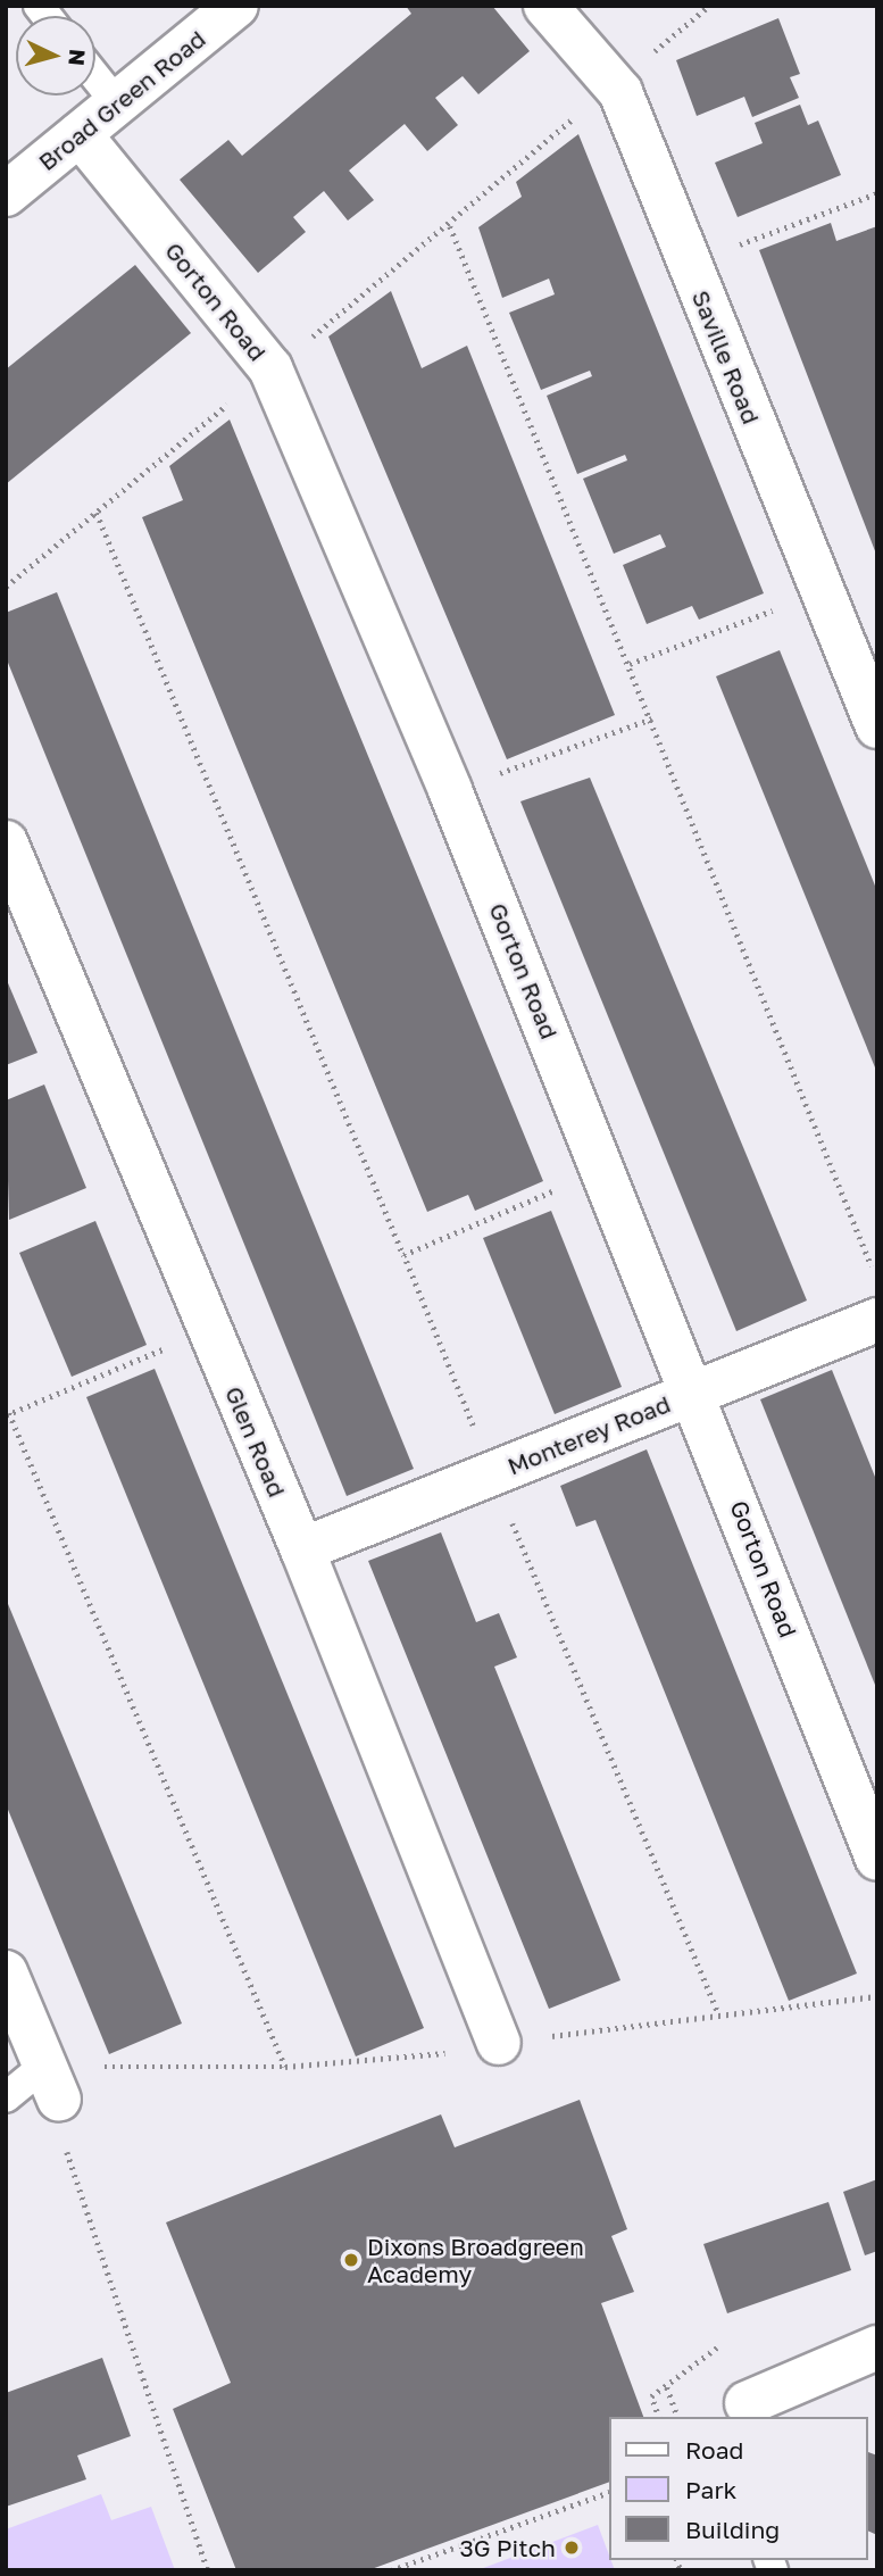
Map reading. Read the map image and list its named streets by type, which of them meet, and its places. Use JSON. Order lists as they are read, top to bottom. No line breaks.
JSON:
{"streets":{"street":["Broad Green Road","Gorton Road","Saville Road","Monterey Road","Glen Road"]},"crossings":[["Broad Green Road","Gorton Road"],["Gorton Road","Monterey Road"],["Monterey Road","Glen Road"]],"places":["Dixons Broadgreen Academy","3G Pitch"],"legend":["Road","Park","Building"],"north":"right"}
